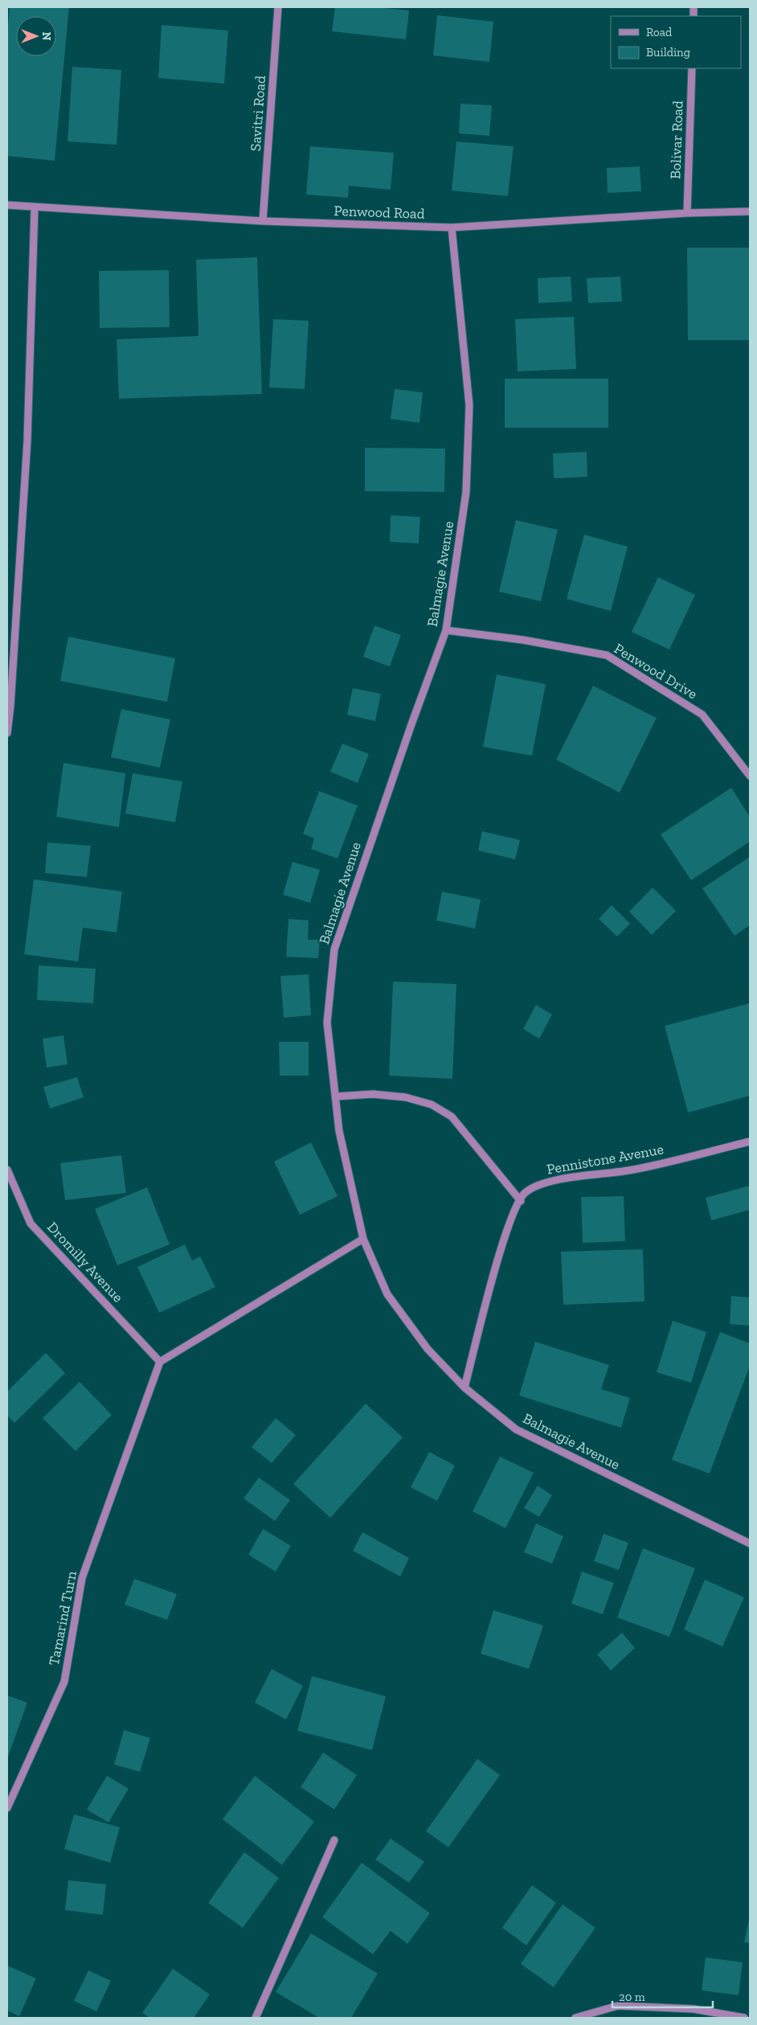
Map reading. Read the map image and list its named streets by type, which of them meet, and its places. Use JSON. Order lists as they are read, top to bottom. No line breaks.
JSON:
{"streets":{"street":["Savitri Road","Bolivar Road","Penwood Road","Balmagie Avenue","Penwood Drive","Pennistone Avenue","Dromilly Avenue","Tamarind Turn"]},"crossings":[["Savitri Road","Penwood Road"],["Bolivar Road","Penwood Road"],["Penwood Road","Balmagie Avenue"],["Balmagie Avenue","Penwood Drive"],["Balmagie Avenue","Pennistone Avenue"],["Dromilly Avenue","Tamarind Turn"]],"legend":["Road","Building"],"scale_bar":"20 m","north":"right"}
